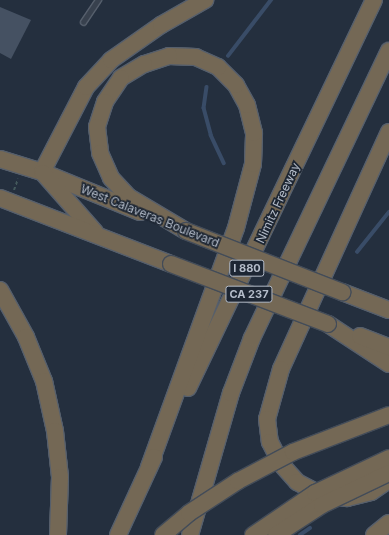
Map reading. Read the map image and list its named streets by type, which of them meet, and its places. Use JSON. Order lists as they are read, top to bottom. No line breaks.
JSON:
{"streets":{"highway":["Nimitz Freeway","West Calaveras Boulevard","I 880","CA 237"]}}
